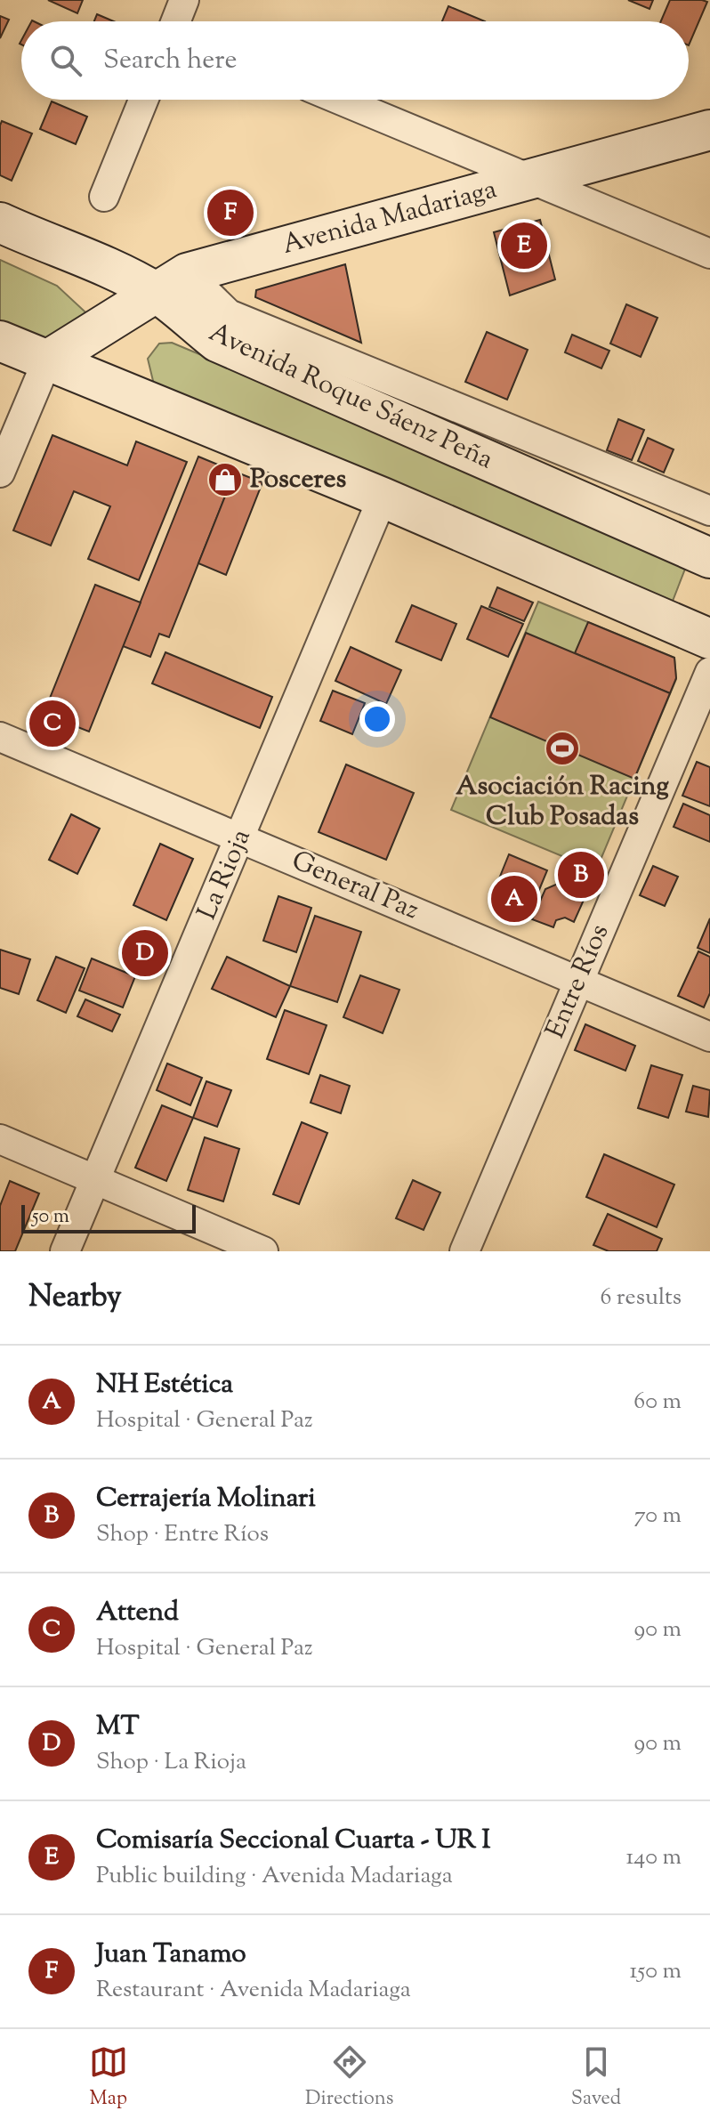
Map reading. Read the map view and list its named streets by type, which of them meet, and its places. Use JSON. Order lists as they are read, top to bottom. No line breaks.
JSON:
{"streets":{"main road":["Avenida Madariaga","Avenida Roque Sáenz Peña"],"street":["La Rioja","General Paz","Entre Ríos"]},"crossings":[["Avenida Madariaga","Avenida Roque Sáenz Peña"],["La Rioja","General Paz"],["General Paz","Entre Ríos"]],"places":{"shop":["Posceres"],"sports":["Asociación Racing Club Posadas"]},"scale_bar":"50 m","page":{"search":"Search here","pins":["F","E","C","B","A","D"],"scale":"50 m","heading":["Nearby","6 results"],"list":[{"mark":"A","name":"NH Estética","note":"Hospital · General Paz","value":"60 m"},{"mark":"B","name":"Cerrajería Molinari","note":"Shop · Entre Ríos","value":"70 m"},{"mark":"C","name":"Attend","note":"Hospital · General Paz","value":"90 m"},{"mark":"D","name":"MT","note":"Shop · La Rioja","value":"90 m"},{"mark":"E","name":"Comisaría Seccional Cuarta - UR I","note":"Public building · Avenida Madariaga","value":"140 m"},{"mark":"F","name":"Juan Tanamo","note":"Restaurant · Avenida Madariaga","value":"150 m"}],"nav":["Map","Directions","Saved"]}}
